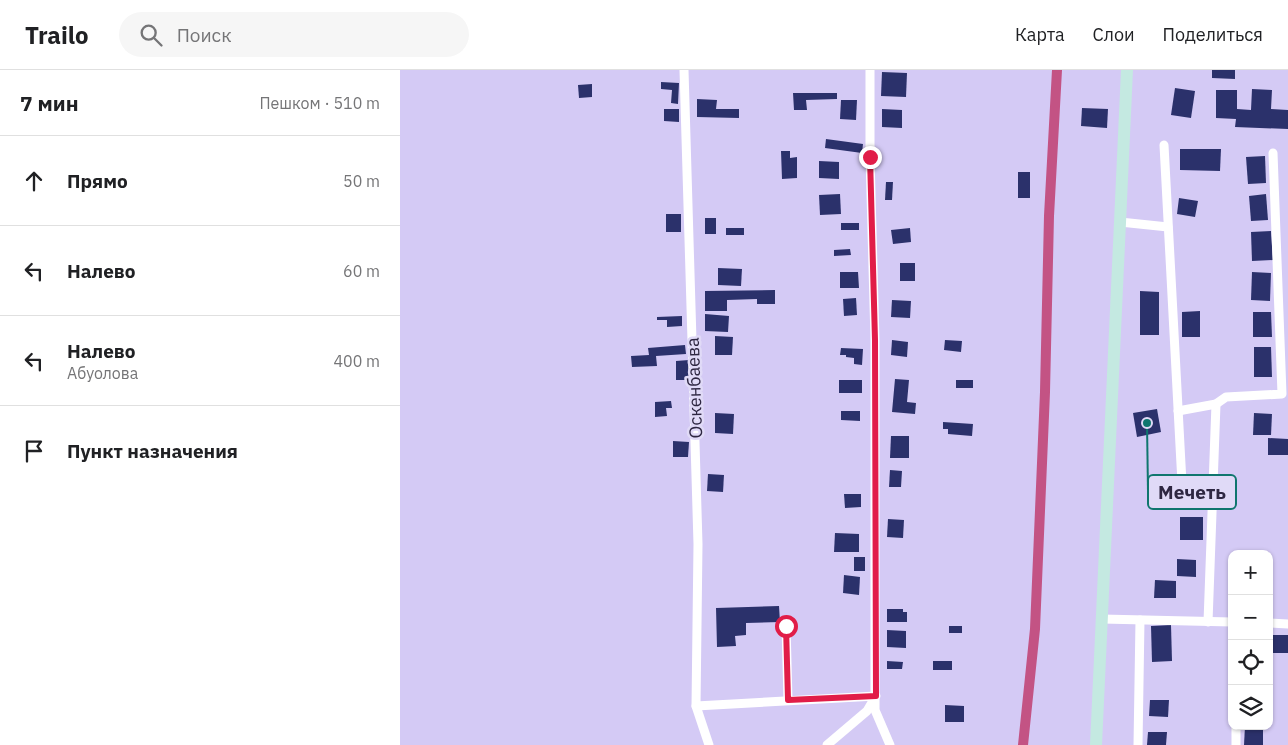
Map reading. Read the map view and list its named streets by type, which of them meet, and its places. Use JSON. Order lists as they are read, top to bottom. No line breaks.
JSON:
{"streets":{"street":["Оскенбаева"]},"places":["Мечеть"],"page":{"header":"Trailo","search":"Поиск","nav":["Карта","Слои","Поделиться"],"heading":["7 мин","Пешком · 510 m"],"list":[["Прямо","50 m"],["Налево","60 m"],["Налево","Абуолова","400 m"],"Пункт назначения"],"map_buttons":["+","−"]}}
